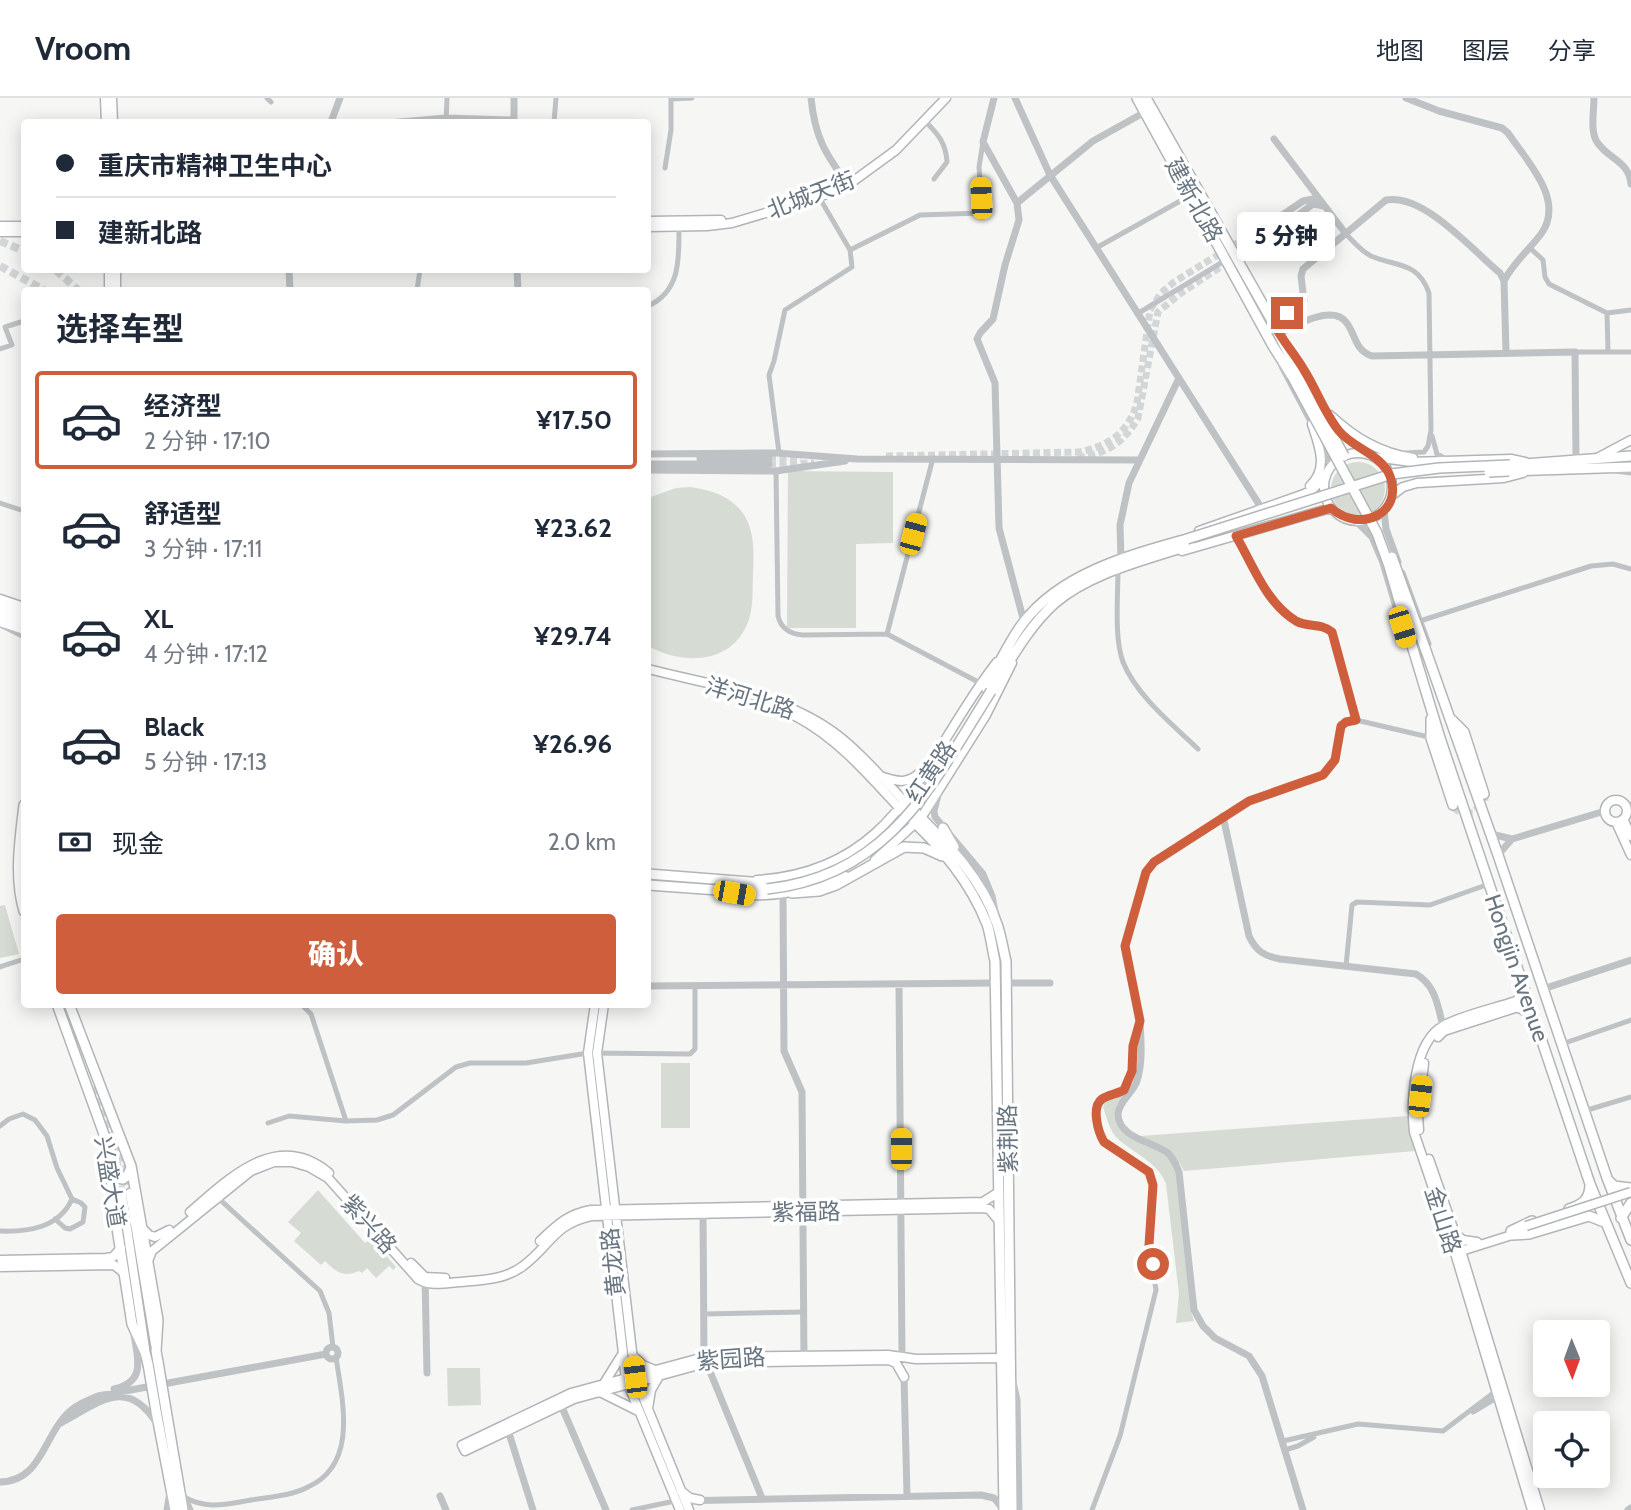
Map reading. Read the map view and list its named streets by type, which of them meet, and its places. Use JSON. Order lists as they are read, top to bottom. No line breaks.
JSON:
{"streets":{"main road":["北城天街","建新北路","洋河北路","红黄路","Hongjin Avenue","紫荆路","兴盛大道","紫福路","金山路","紫兴路","黄龙路","紫园路"]},"crossings":[["建新北路","Hongjin Avenue"],["洋河北路","紫荆路"],["紫荆路","紫福路"],["紫荆路","紫园路"],["兴盛大道","紫兴路"],["紫福路","黄龙路"],["黄龙路","紫园路"]],"north":"bottom","page":{"header":"Vroom","nav":["地图","图层","分享"],"banner":["重庆市精神卫生中心","建新北路"],"bubble":"5 分钟","heading":"选择车型","list":[{"name":"经济型","note":"2 分钟 · 17:10","value":"¥17.50"},{"name":"舒适型","note":"3 分钟 · 17:11","value":"¥23.62"},{"name":"XL","note":"4 分钟 · 17:12","value":"¥29.74"},{"name":"Black","note":"5 分钟 · 17:13","value":"¥26.96"}],"pay":["现金","2.0 km"],"buttons":"确认"}}
